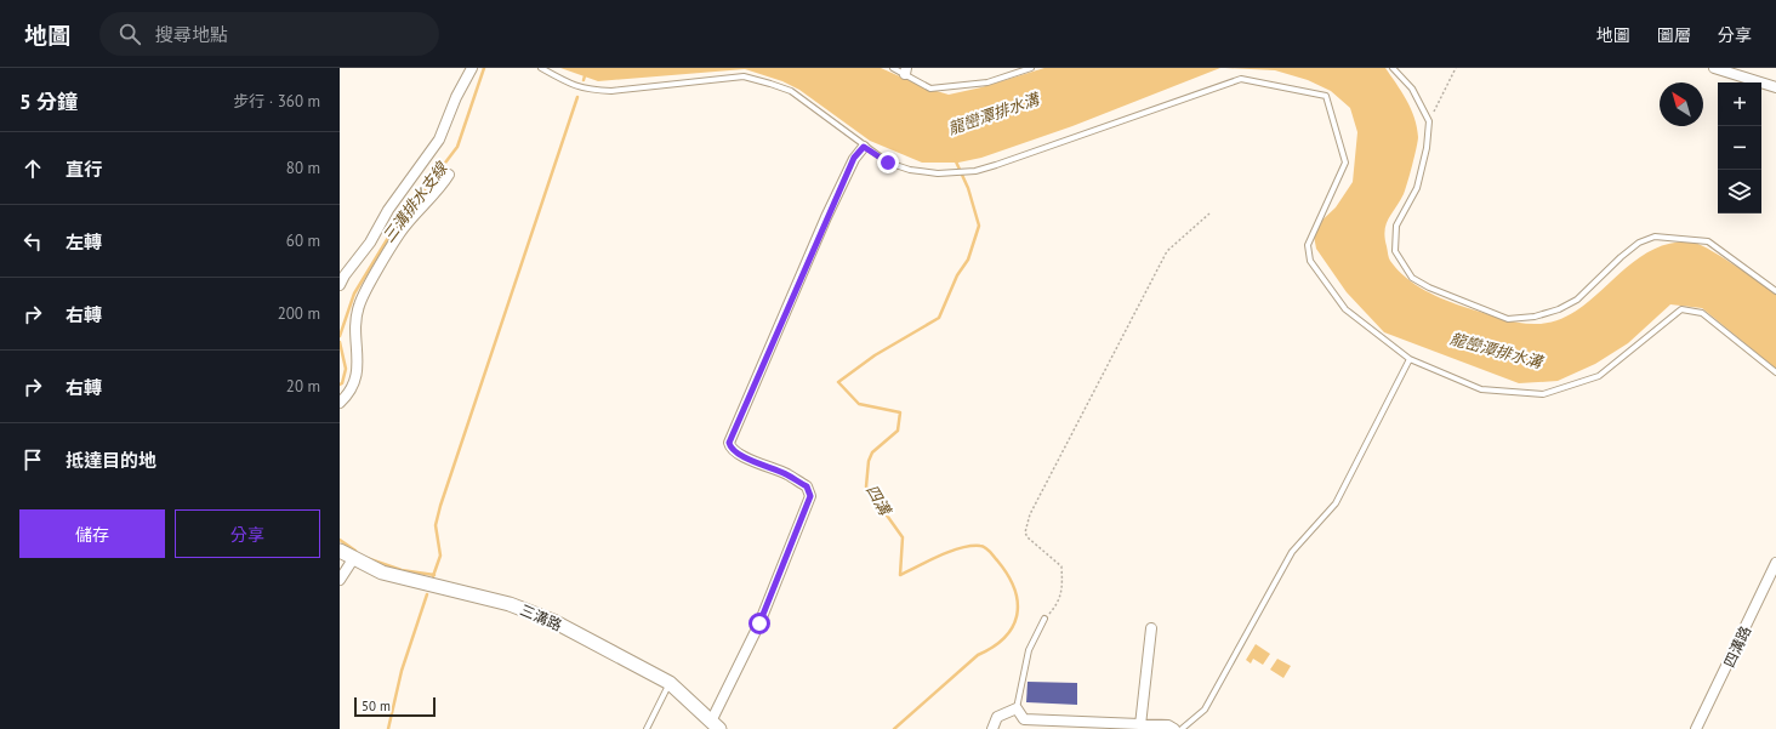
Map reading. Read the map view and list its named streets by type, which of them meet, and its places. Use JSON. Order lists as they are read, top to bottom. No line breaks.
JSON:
{"streets":{"street":["三溝路","四溝路"]},"water":["龍巒潭排水溝","三溝排水支線","四溝"],"scale_bar":"50 m","north":"top left","page":{"header":"地圖","search":"搜尋地點","nav":["地圖","圖層","分享"],"heading":["5 分鐘","步行 · 360 m"],"map_buttons":["+","−"],"list":[["直行","80 m"],["左轉","60 m"],["右轉","200 m"],["右轉","20 m"],"抵達目的地"],"buttons":["儲存","分享"],"scale":"50 m"}}
